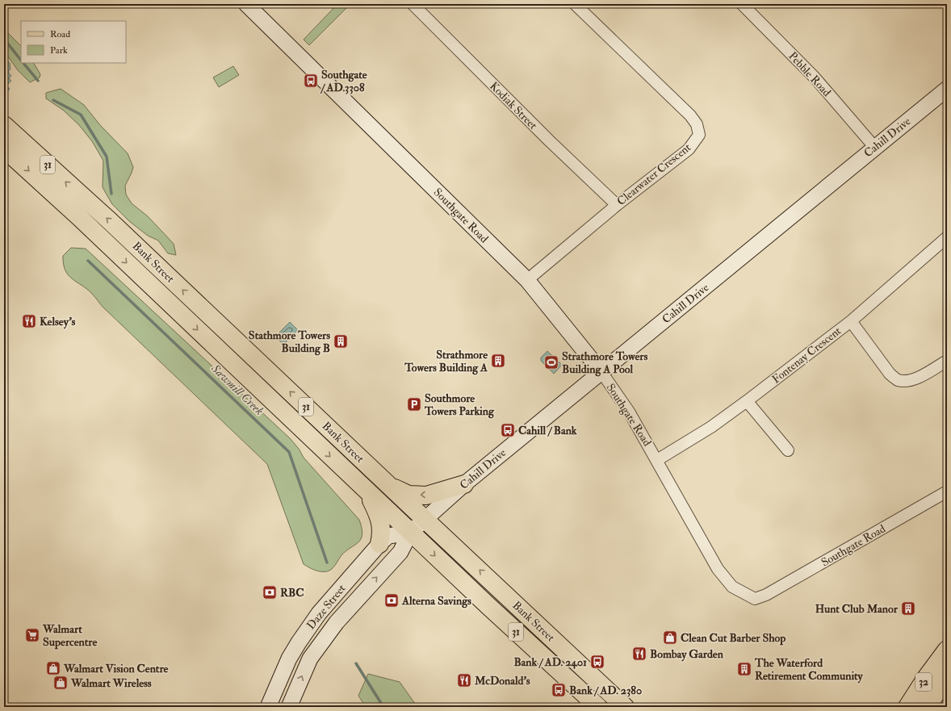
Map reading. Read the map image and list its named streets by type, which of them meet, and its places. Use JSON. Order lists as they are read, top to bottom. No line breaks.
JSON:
{"streets":{"main road":["31","Bank Street","32"],"street":["Pebble Road","Kodiak Street","Cahill Drive","Clearwater Crescent","Southgate Road","Fontenay Crescent","Daze Street"]},"crossings":[["Pebble Road","Cahill Drive"],["Kodiak Street","Clearwater Crescent"],["Cahill Drive","Southgate Road"],["Cahill Drive","Bank Street"],["Cahill Drive","Daze Street"],["Clearwater Crescent","Southgate Road"],["Southgate Road","Fontenay Crescent"],["Bank Street","Daze Street"]],"water":["Sawmill Creek"],"places":{"bus stop":["Southgate / AD.3308","Cahill / Bank","Bank / AD. 2401","Bank / AD. 2380"],"restaurant":["Kelsey's","Bombay Garden","McDonald's"],"building":["Stathmore Towers Building B","Strathmore Towers Building A","Hunt Club Manor","The Waterford Retirement Community"],"sports":["Strathmore Towers Building A Pool"],"parking":["Southmore Towers Parking"],"bank":["RBC","Alterna Savings"],"supermarket":["Walmart Supercentre"],"shop":["Clean Cut Barber Shop","Walmart Vision Centre","Walmart Wireless"]},"legend":["Road","Park"]}
